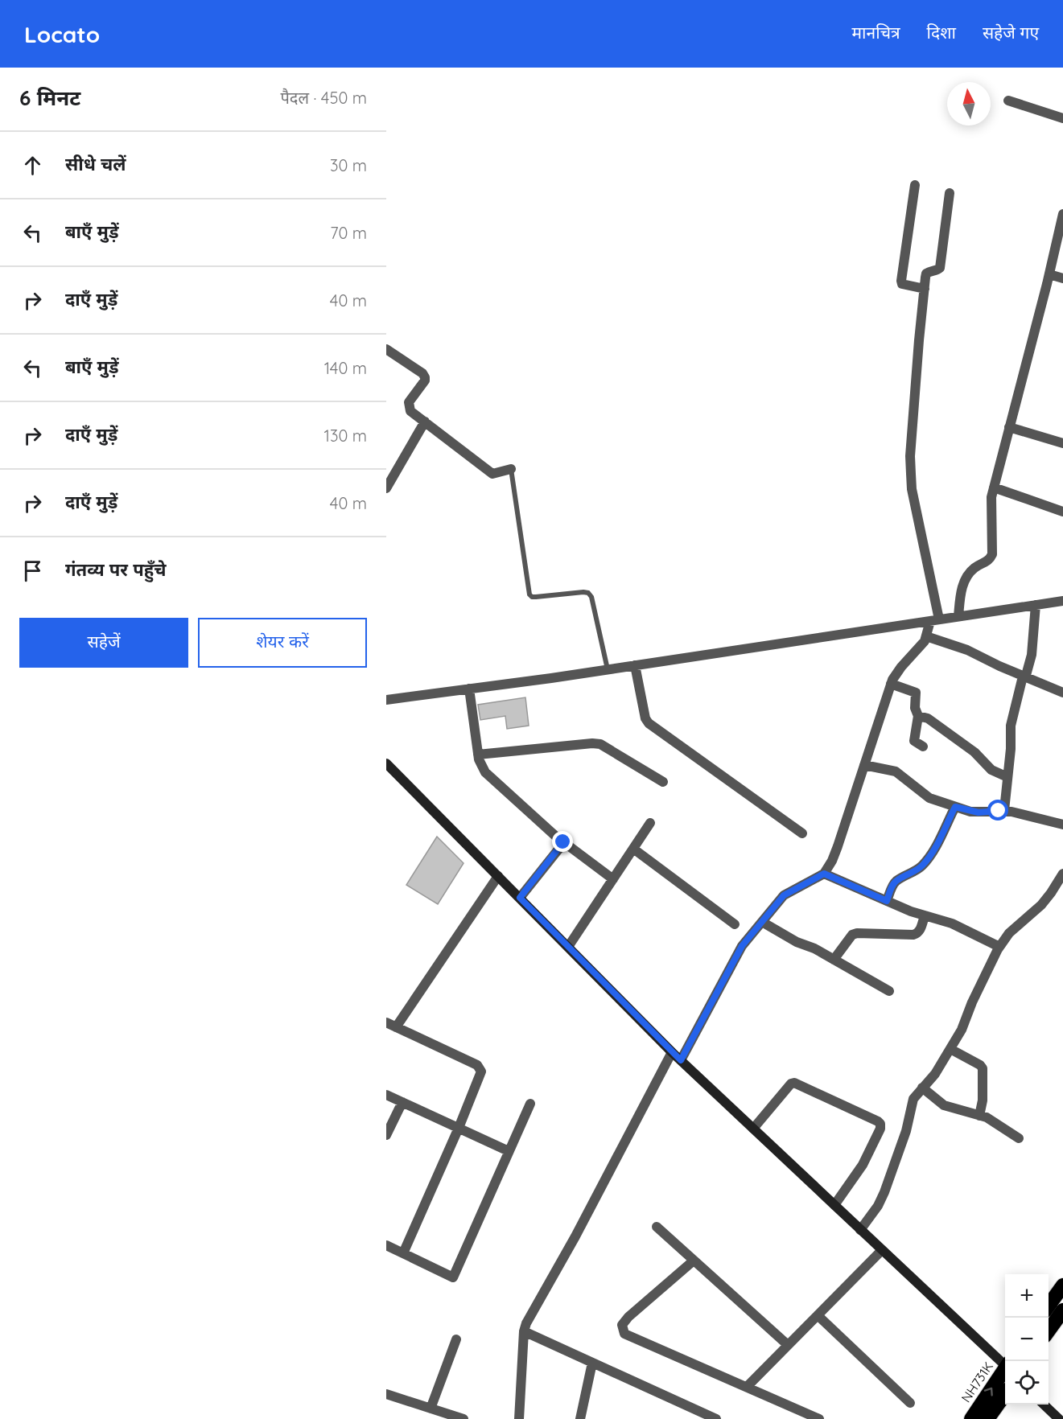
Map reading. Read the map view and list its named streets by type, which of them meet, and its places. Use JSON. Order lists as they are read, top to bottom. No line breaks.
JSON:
{"streets":{"highway":["NH731K"]},"north":"top","page":{"header":"Locato","nav":["मानचित्र","दिशा","सहेजे गए"],"heading":["6 मिनट","पैदल · 450 m"],"list":[["सीधे चलें","30 m"],["बाएँ मुड़ें","70 m"],["दाएँ मुड़ें","40 m"],["बाएँ मुड़ें","140 m"],["दाएँ मुड़ें","130 m"],["दाएँ मुड़ें","40 m"],"गंतव्य पर पहुँचे"],"buttons":["सहेजें","शेयर करें"],"map_buttons":["+","−"]}}
